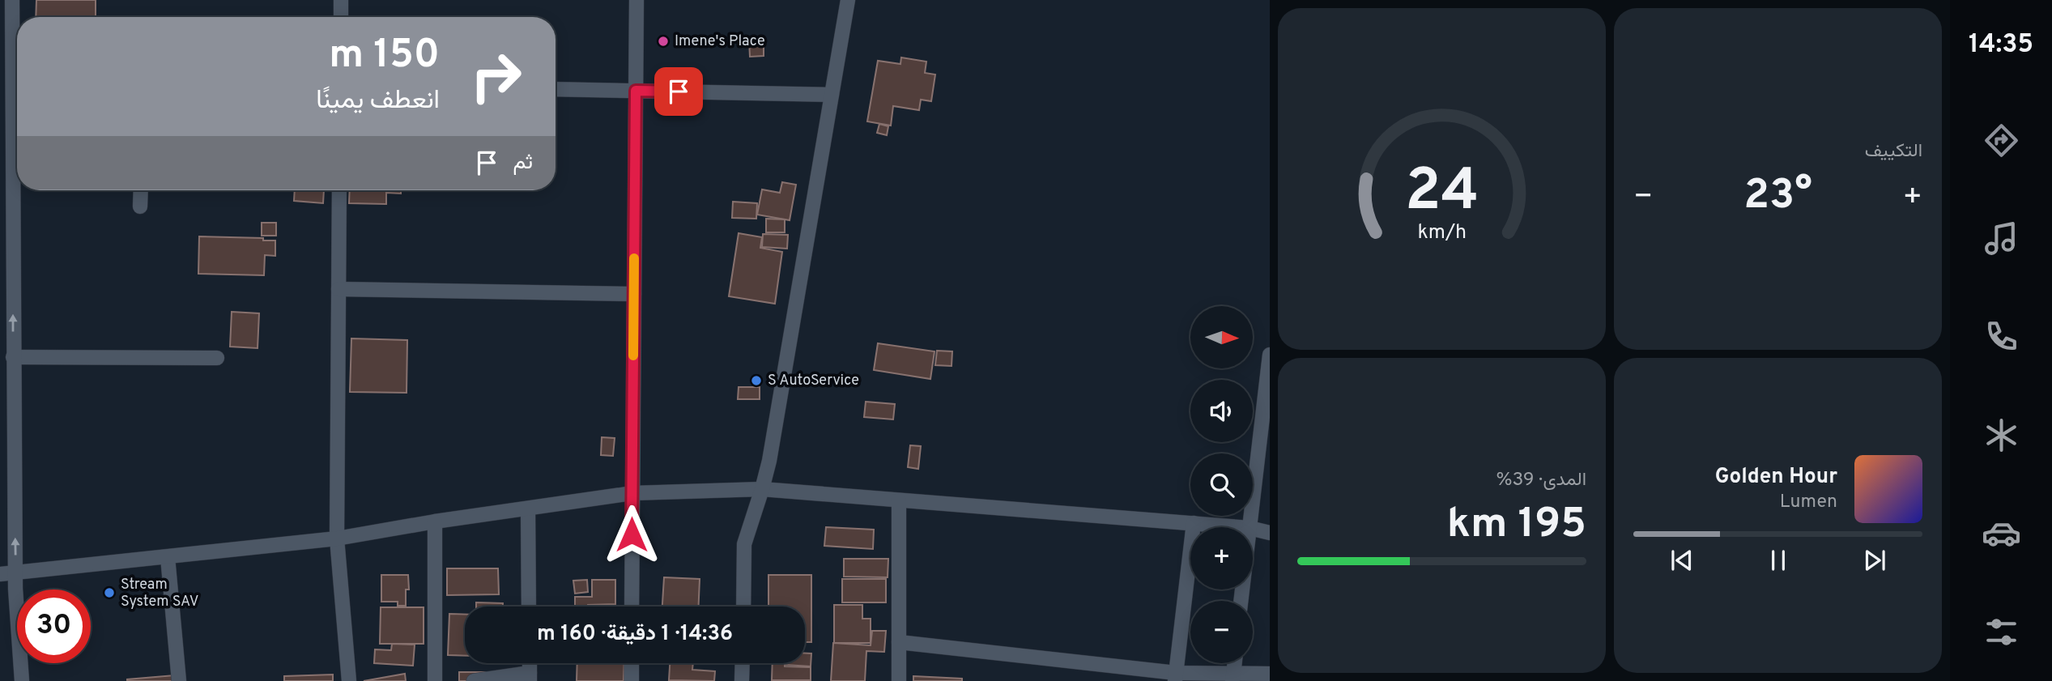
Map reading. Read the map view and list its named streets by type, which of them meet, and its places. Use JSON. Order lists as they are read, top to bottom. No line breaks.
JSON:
{"places":["Imene's Place","S AutoService","Stream System SAV"],"north":"right","page":{"tabs":"14:35","tile":["التكييف",["المدى · 39%","195 km"]],"turn":["150 m","انعطف يمينًا"],"then":"ثم","heat":["−","23°","+"],"map_buttons":["+","−"],"song":["Golden Hour","Lumen"],"limit":"30","trip":"14:36 · 1 دقيقة · 160 m","gauge":["24","km/h"]}}
